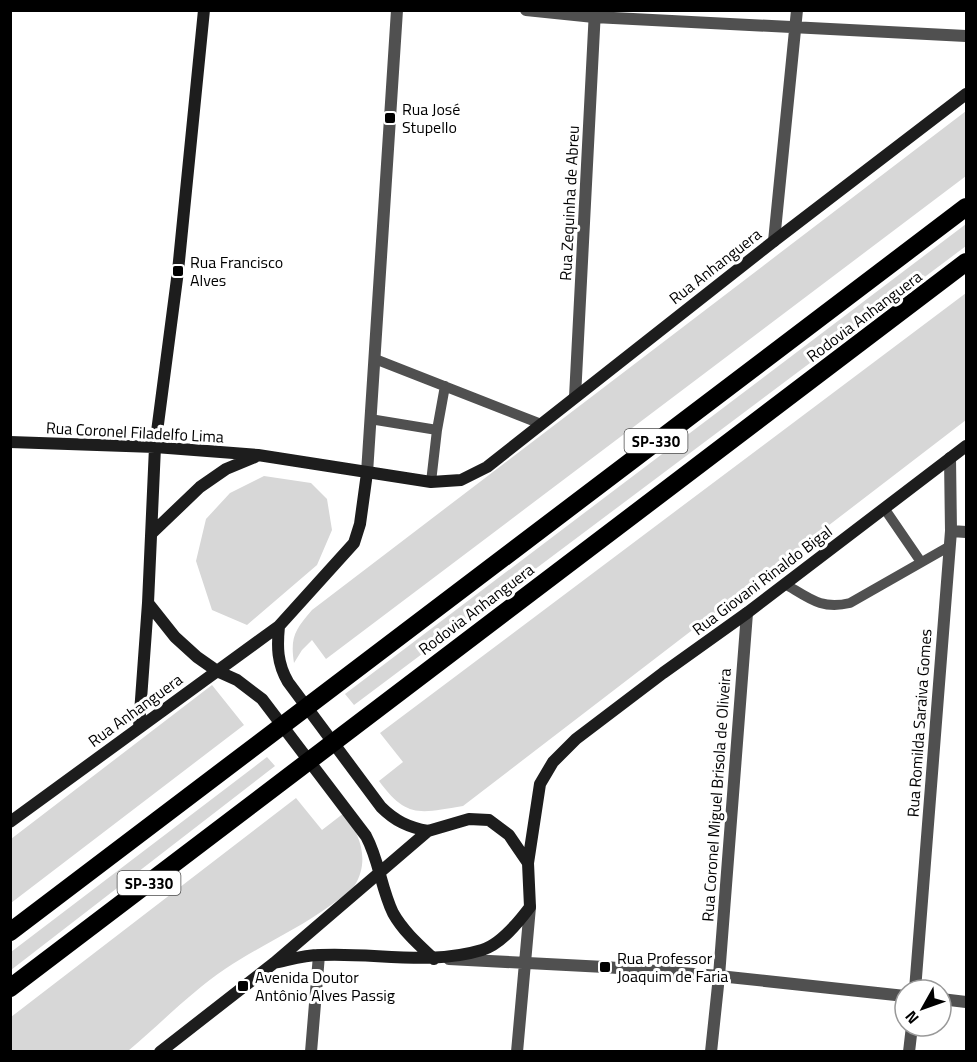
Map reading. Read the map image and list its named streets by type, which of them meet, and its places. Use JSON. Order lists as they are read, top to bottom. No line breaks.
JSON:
{"streets":{"highway":["Rodovia Anhanguera","SP-330"],"street":["Rua Zequinha de Abreu","Rua Anhanguera","Rua Coronel Filadelfo Lima","Rua Giovani Rinaldo Bigal","Rua Romilda Saraiva Gomes","Rua Coronel Miguel Brisola de Oliveira"]},"crossings":[["Rua Zequinha de Abreu","Rua Anhanguera"],["Rua Anhanguera","Rua Coronel Filadelfo Lima"],["Rua Giovani Rinaldo Bigal","Rua Romilda Saraiva Gomes"],["Rua Giovani Rinaldo Bigal","Rua Coronel Miguel Brisola de Oliveira"]],"places":{"transit":["Rua José Stupello","Rua Francisco Alves","Rua Professor Joaquim de Faria","Avenida Doutor Antônio Alves Passig"]},"north":"bottom left"}
